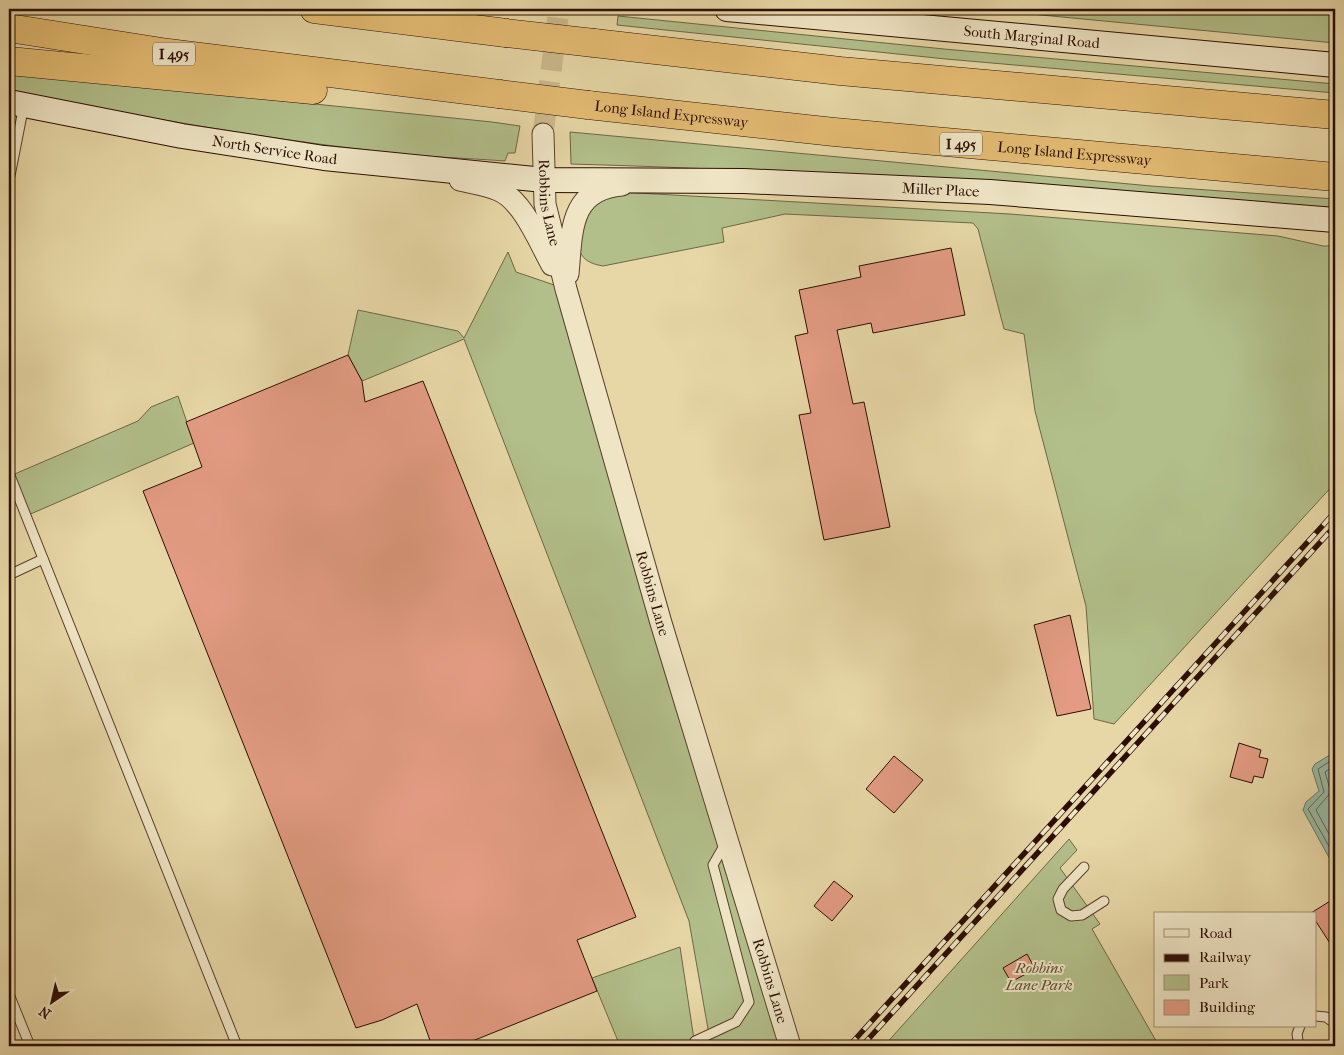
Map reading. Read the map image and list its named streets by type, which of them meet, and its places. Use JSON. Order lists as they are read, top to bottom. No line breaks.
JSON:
{"streets":{"highway":["I 495","Long Island Expressway"],"main road":["South Marginal Road","North Service Road","Miller Place"],"street":["Robbins Lane"]},"crossings":[["North Service Road","Miller Place"],["North Service Road","Robbins Lane"],["Miller Place","Robbins Lane"]],"parks":["Robbins Lane Park"],"legend":["Road","Railway","Park","Building"],"north":"bottom left"}
